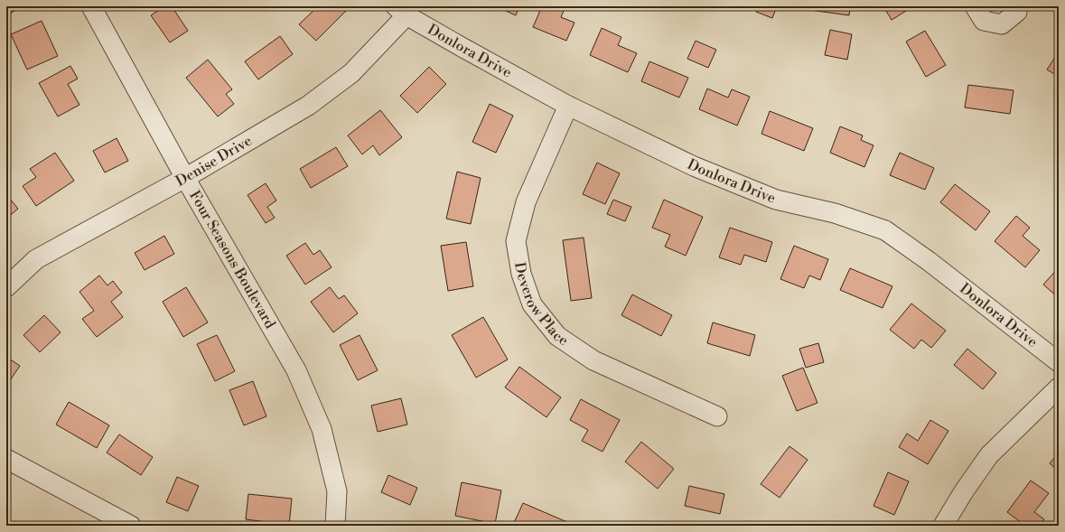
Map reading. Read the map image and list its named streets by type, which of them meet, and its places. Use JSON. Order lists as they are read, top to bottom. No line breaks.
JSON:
{"streets":{"street":["Donlora Drive","Denise Drive","Four Seasons Boulevard","Deverow Place"]},"crossings":[["Donlora Drive","Denise Drive"],["Donlora Drive","Deverow Place"],["Denise Drive","Four Seasons Boulevard"]]}
